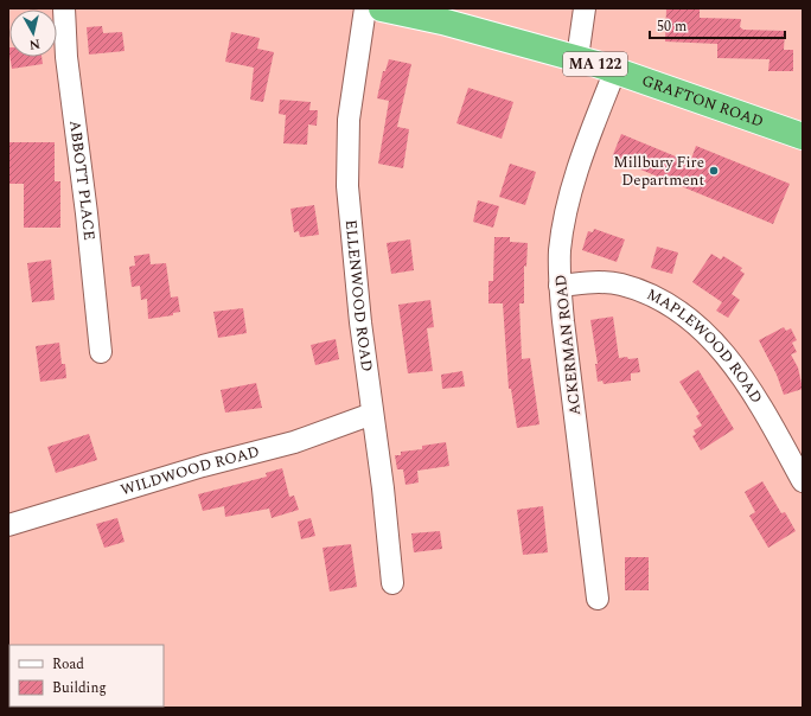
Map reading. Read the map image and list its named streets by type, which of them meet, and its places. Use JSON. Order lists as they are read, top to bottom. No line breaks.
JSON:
{"streets":{"highway":["MA 122","GRAFTON ROAD"],"street":["ABBOTT PLACE","ELLENWOOD ROAD","ACKERMAN ROAD","MAPLEWOOD ROAD","WILDWOOD ROAD"]},"crossings":[["GRAFTON ROAD","ACKERMAN ROAD"],["ELLENWOOD ROAD","WILDWOOD ROAD"],["ACKERMAN ROAD","MAPLEWOOD ROAD"]],"places":["Millbury Fire Department"],"legend":["Road","Building"],"scale_bar":"50 m","north":"bottom"}
